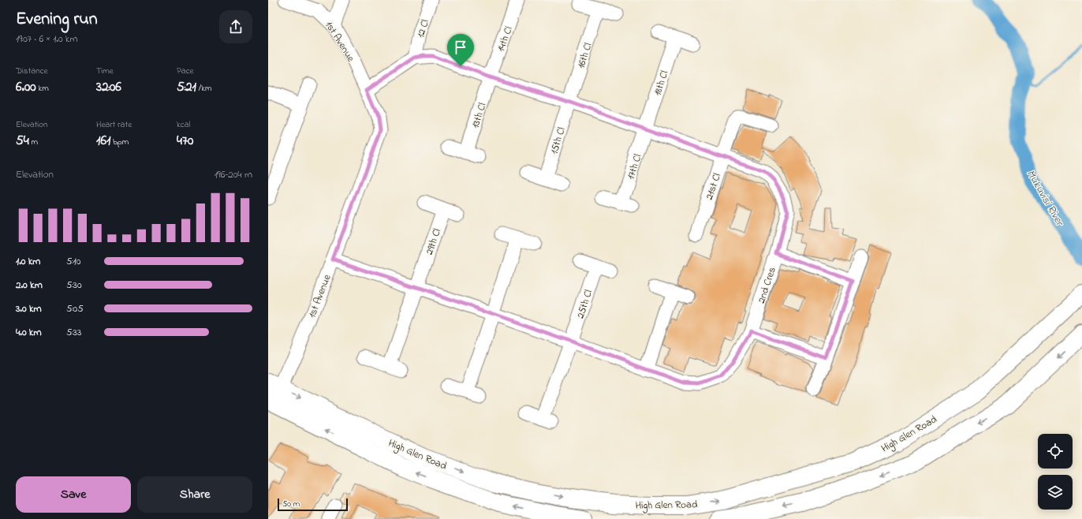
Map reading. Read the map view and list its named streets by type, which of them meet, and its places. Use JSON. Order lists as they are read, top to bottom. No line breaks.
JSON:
{"streets":{"main road":["High Glen Road"],"street":["12 Cl","14th Cl","1st Avenue","16th Cl","18th Cl","13th Cl","15th Cl","17th Cl","21st Cl","29th Cl","2nd Cres","25th Cl"]},"crossings":[["12 Cl","2nd Cres"],["14th Cl","13th Cl"],["14th Cl","2nd Cres"],["1st Avenue","2nd Cres"],["1st Avenue","High Glen Road"],["16th Cl","15th Cl"],["16th Cl","2nd Cres"],["18th Cl","17th Cl"],["18th Cl","2nd Cres"],["13th Cl","2nd Cres"],["15th Cl","2nd Cres"],["17th Cl","2nd Cres"],["21st Cl","2nd Cres"],["29th Cl","2nd Cres"],["2nd Cres","25th Cl"]],"water":["Mukuvisi River"],"scale_bar":"50 m","page":{"heading":["Evening run","19:07 · 6 × 1.0 km"],"stats":[["Distance","6.00 km"],["Time","32:06"],["Pace","5:21 /km"],["Elevation","54 m"],["Heart rate","161 bpm"],["kcal","470"]],"chart":["Elevation","196–204 m"],"list":[{"name":"1.0 km","note":"5:10"},{"name":"2.0 km","note":"5:30"},{"name":"3.0 km","note":"5:05"},{"name":"4.0 km","note":"5:33"}],"buttons":["Save","Share"],"scale":"50 m"}}
